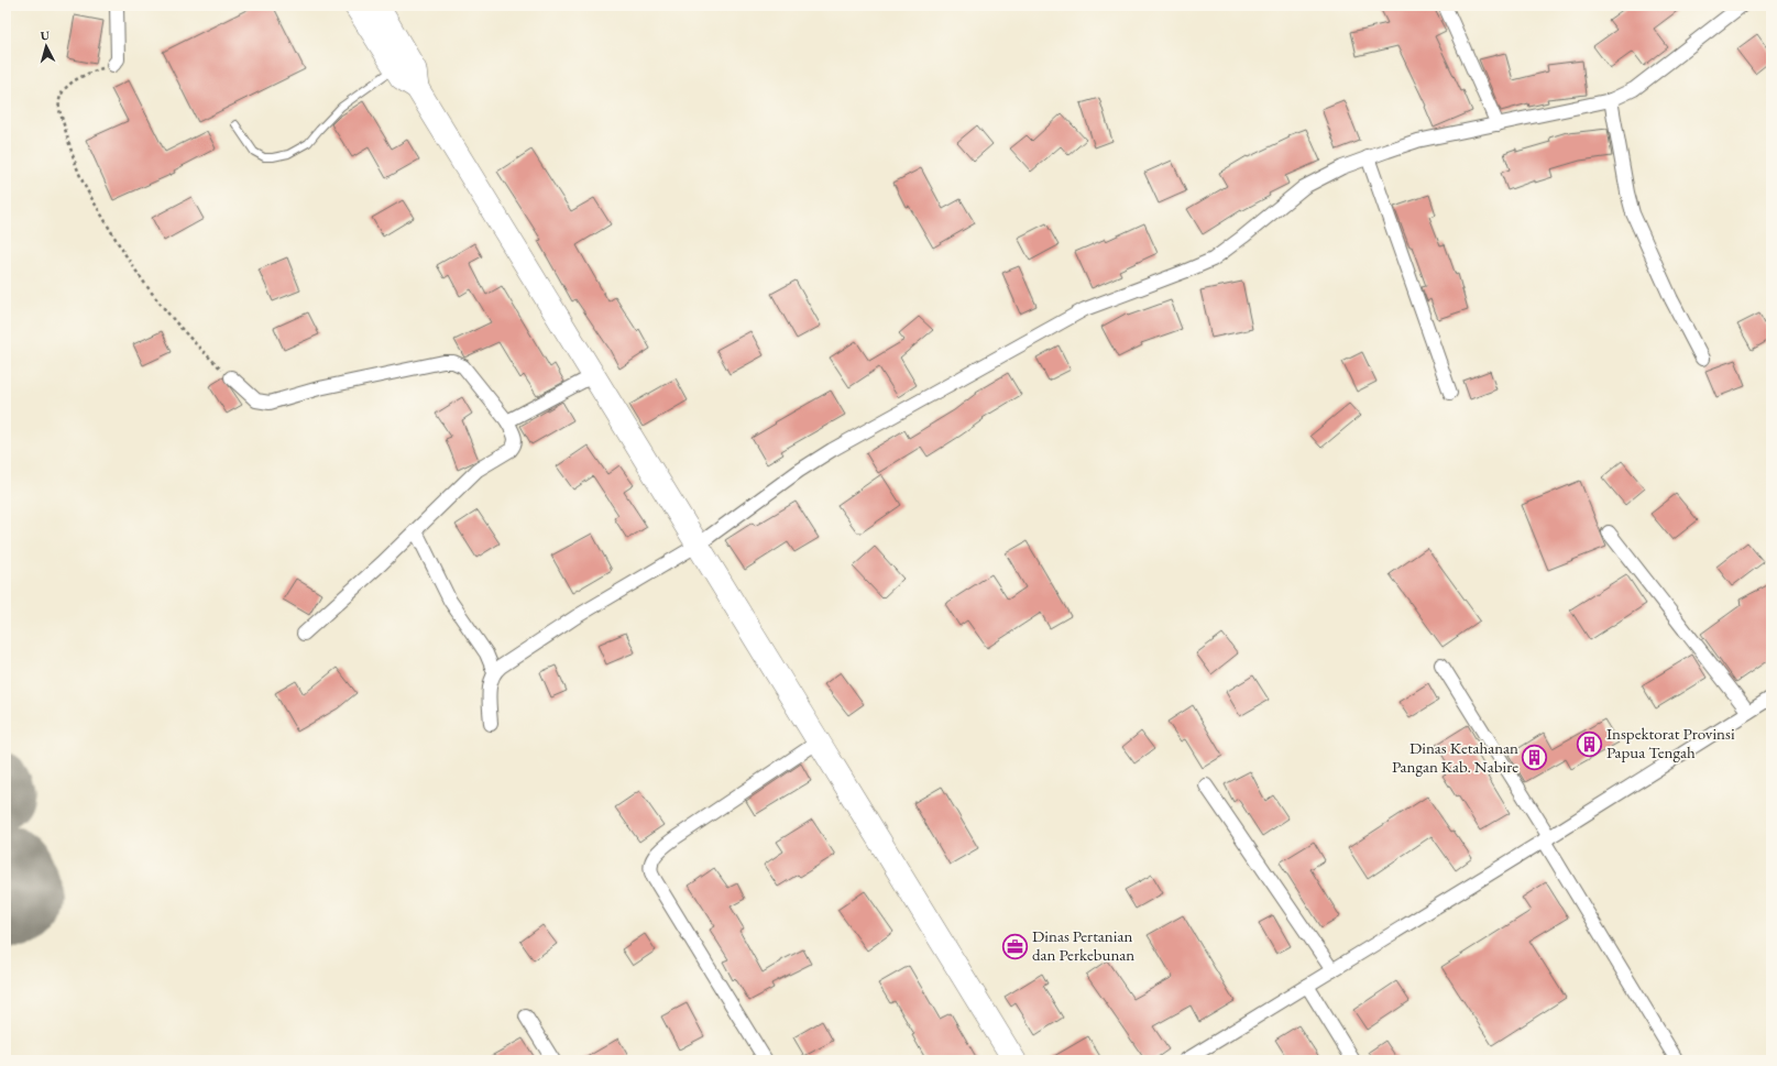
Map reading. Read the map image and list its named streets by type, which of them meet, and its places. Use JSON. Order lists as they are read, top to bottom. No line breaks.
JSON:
{"places":{"building":["Inspektorat Provinsi Papua Tengah","Dinas Ketahanan Pangan Kab. Nabire"],"office":["Dinas Pertanian dan Perkebunan"]},"north":"top"}
